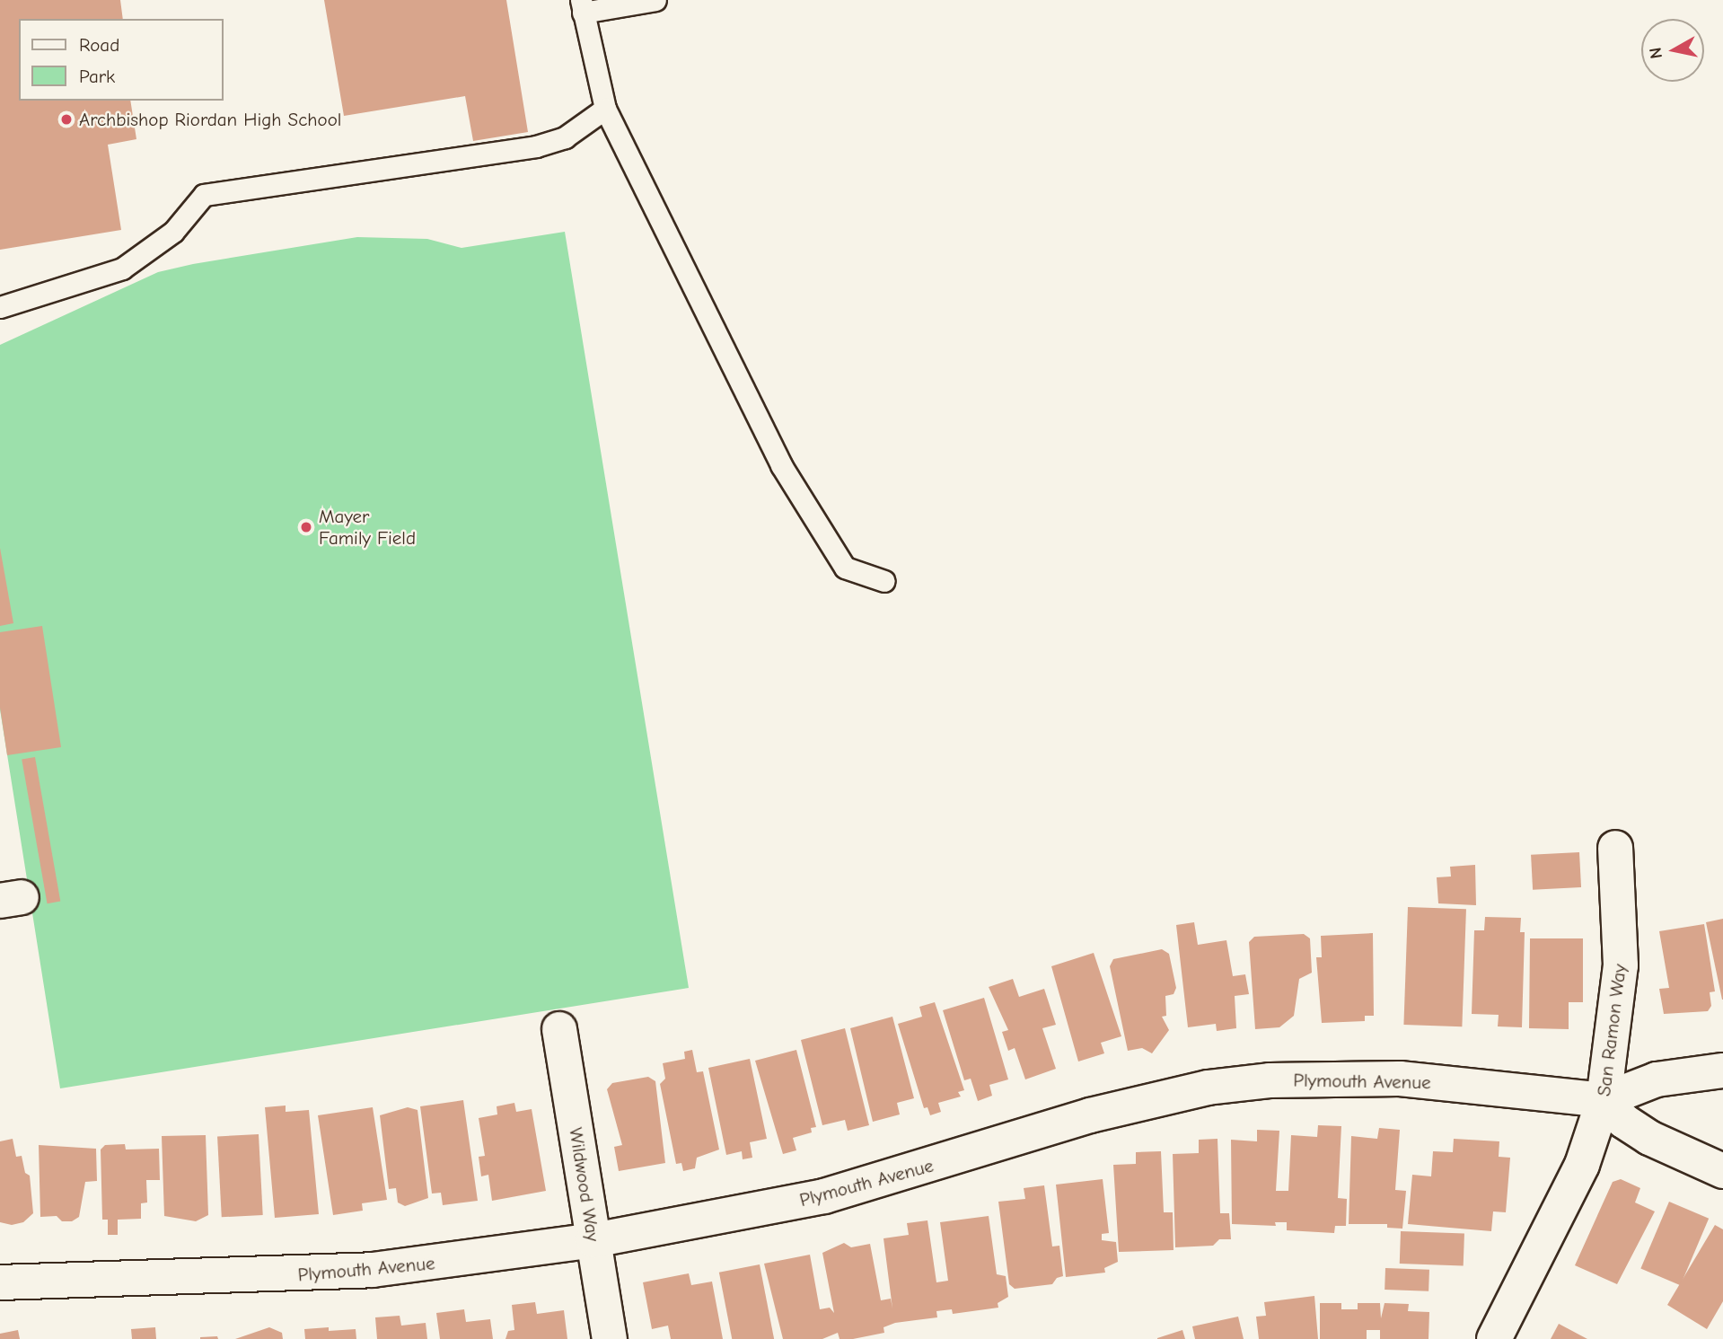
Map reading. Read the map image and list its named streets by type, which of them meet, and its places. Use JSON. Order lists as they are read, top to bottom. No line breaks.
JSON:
{"streets":{"street":["San Ramon Way","Plymouth Avenue","Wildwood Way"]},"crossings":[["San Ramon Way","Plymouth Avenue"],["Plymouth Avenue","Wildwood Way"]],"places":["Archbishop Riordan High School","Mayer Family Field"],"legend":["Road","Park"],"north":"left"}
